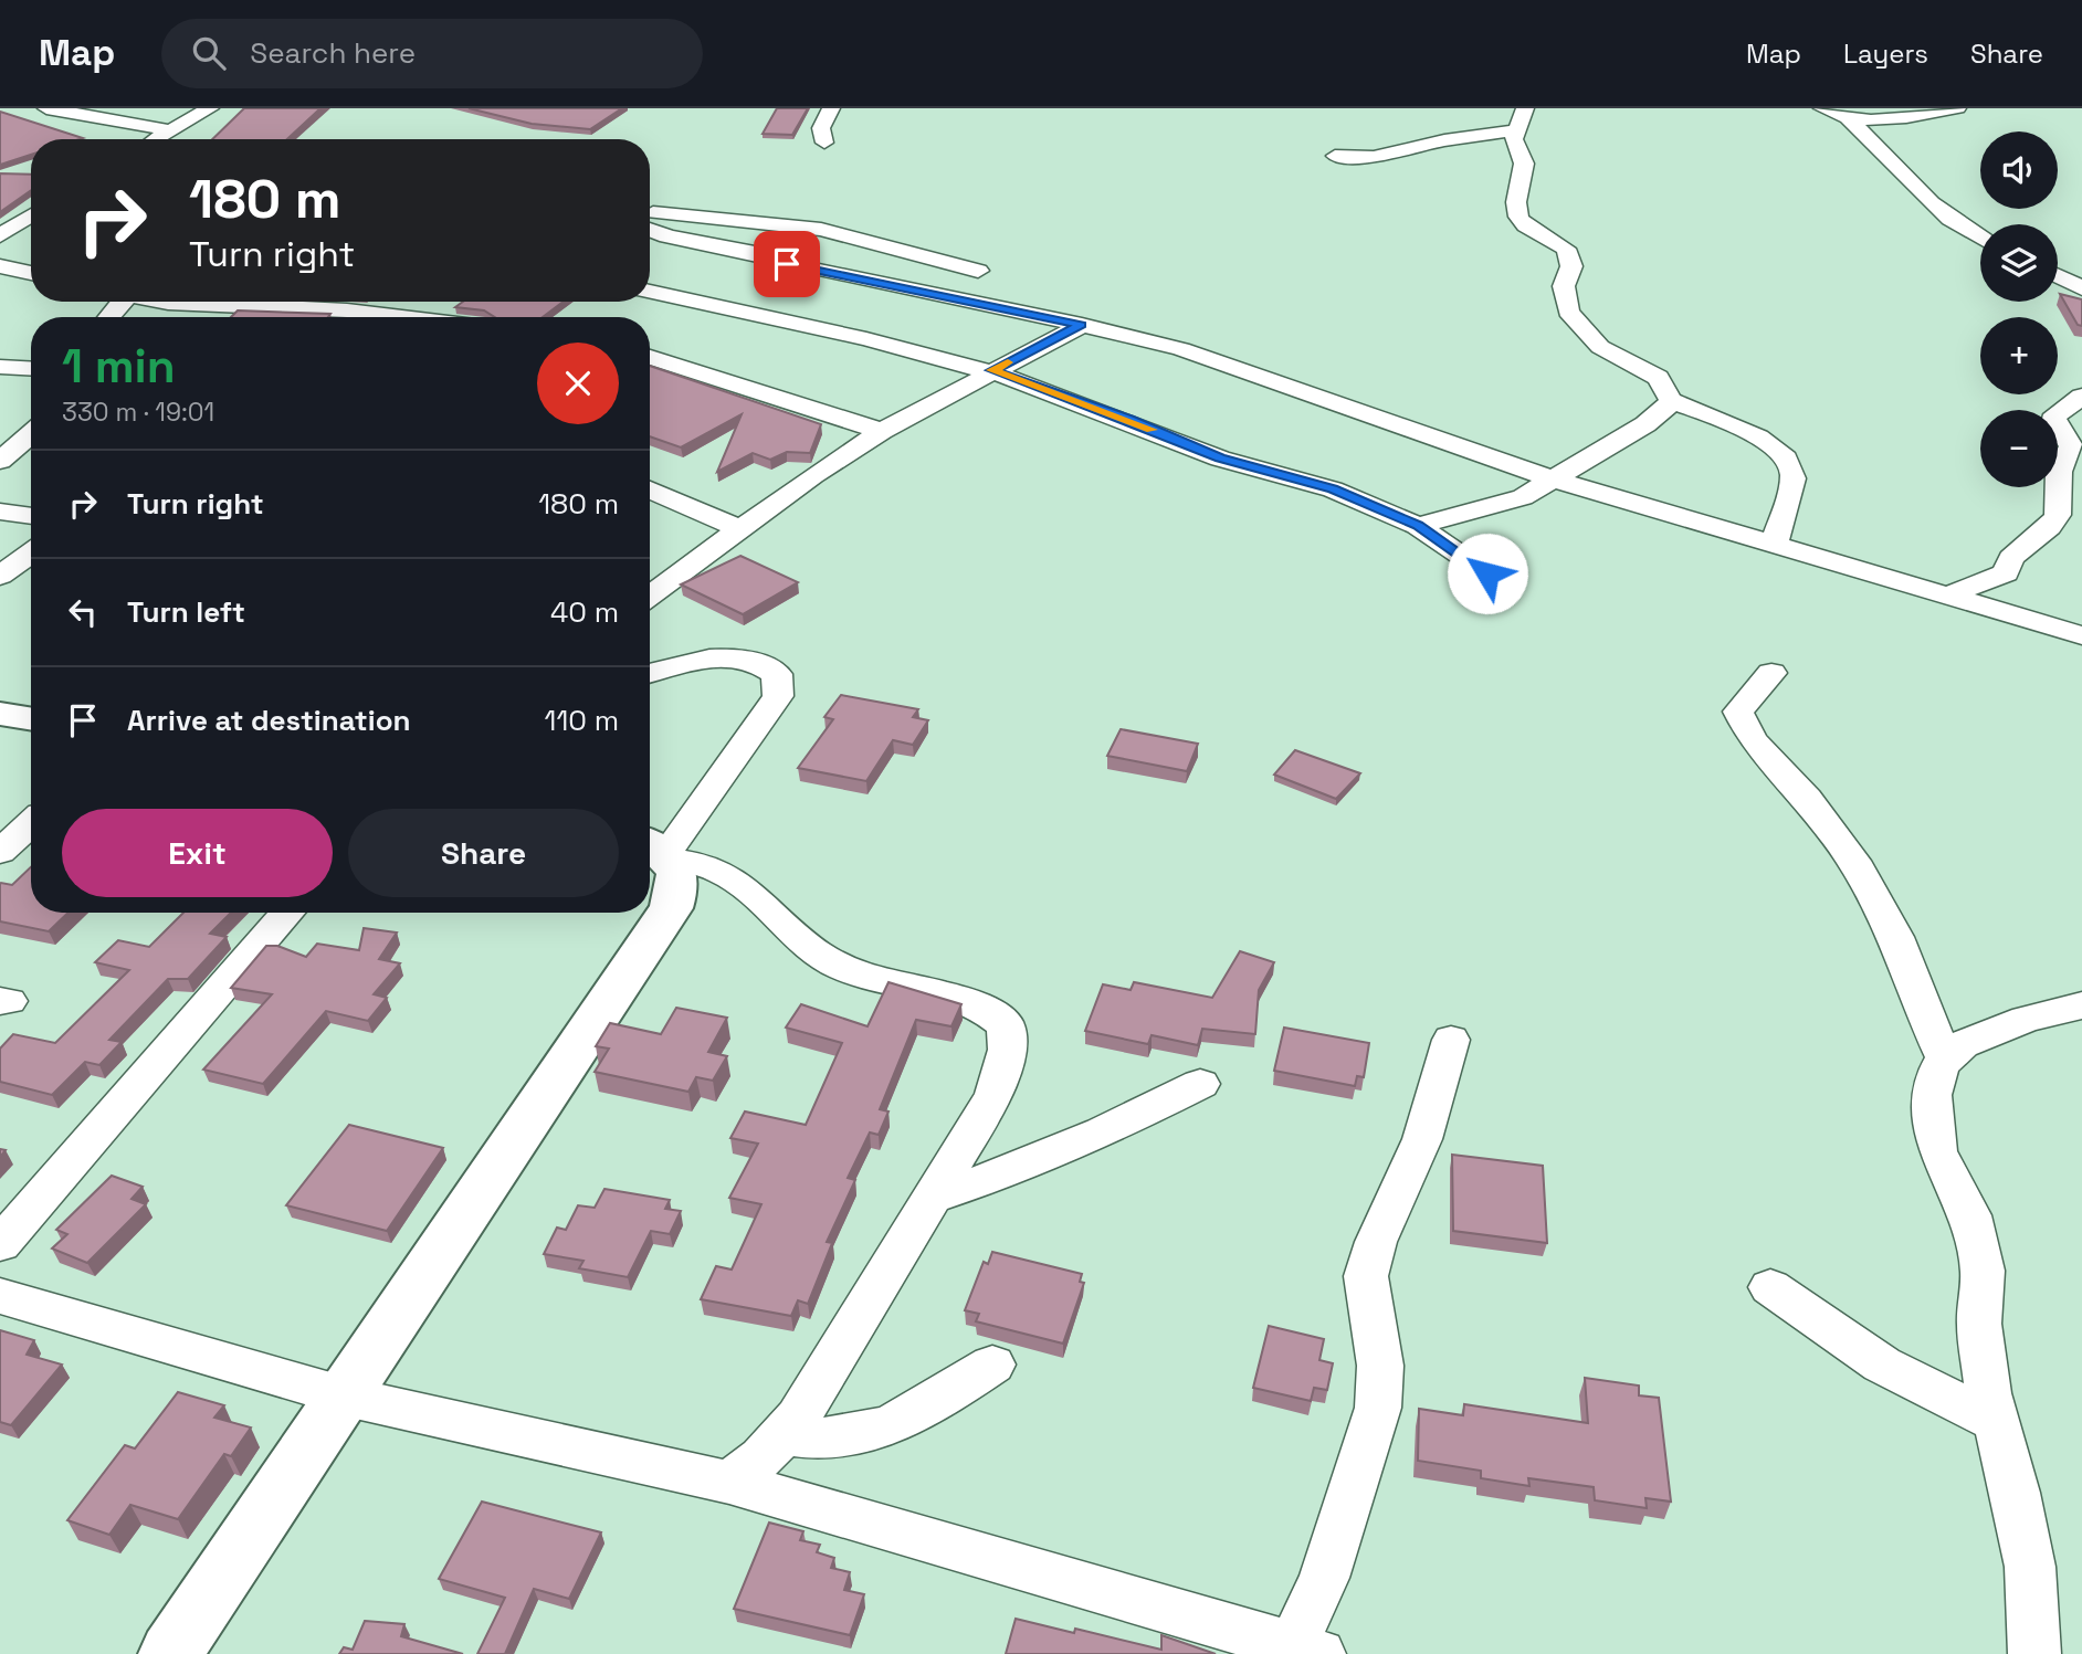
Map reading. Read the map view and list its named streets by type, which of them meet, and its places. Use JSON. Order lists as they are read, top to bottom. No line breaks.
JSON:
{"page":{"header":"Map","search":"Search here","nav":["Map","Layers","Share"],"map_buttons":["+","−"],"turn":["180 m","Turn right"],"heading":["1 min","330 m · 19:01"],"list":[{"name":"Turn right","value":"180 m"},{"name":"Turn left","value":"40 m"},{"name":"Arrive at destination","value":"110 m"}],"buttons":["Exit","Share"]}}
